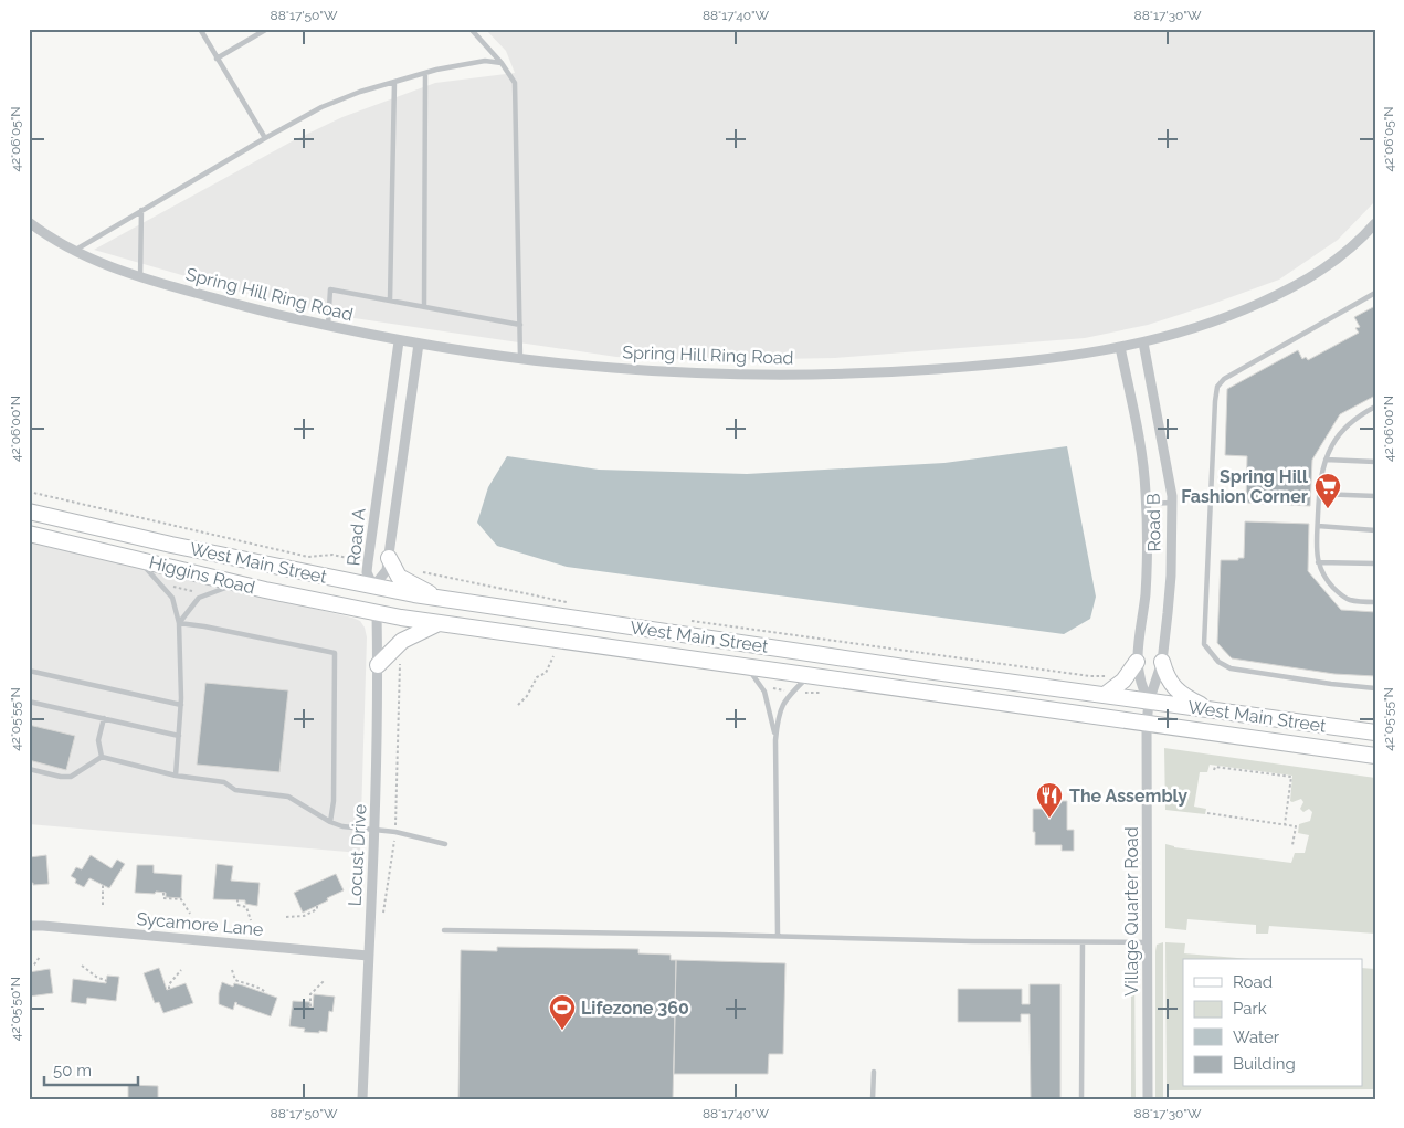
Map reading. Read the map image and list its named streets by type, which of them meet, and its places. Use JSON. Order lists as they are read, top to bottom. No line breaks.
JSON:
{"streets":{"main road":["West Main Street","Higgins Road"],"street":["Spring Hill Ring Road","Road B","Road A","Locust Drive","Village Quarter Road","Sycamore Lane"]},"crossings":[["Spring Hill Ring Road","Road B"],["Spring Hill Ring Road","Road A"],["Road B","West Main Street"],["Road B","Village Quarter Road"],["Road A","West Main Street"],["West Main Street","Higgins Road"],["West Main Street","Locust Drive"],["West Main Street","Village Quarter Road"],["Higgins Road","Locust Drive"],["Locust Drive","Sycamore Lane"]],"places":{"supermarket":["Spring Hill Fashion Corner"],"restaurant":["The Assembly"],"sports":["Lifezone 360"]},"legend":["Road","Park","Water","Building"],"scale_bar":"50 m","coordinates":["88°17'50\"W","88°17'40\"W","88°17'30\"W","42°06'05\"N","42°06'00\"N","42°05'55\"N","42°05'50\"N"]}
